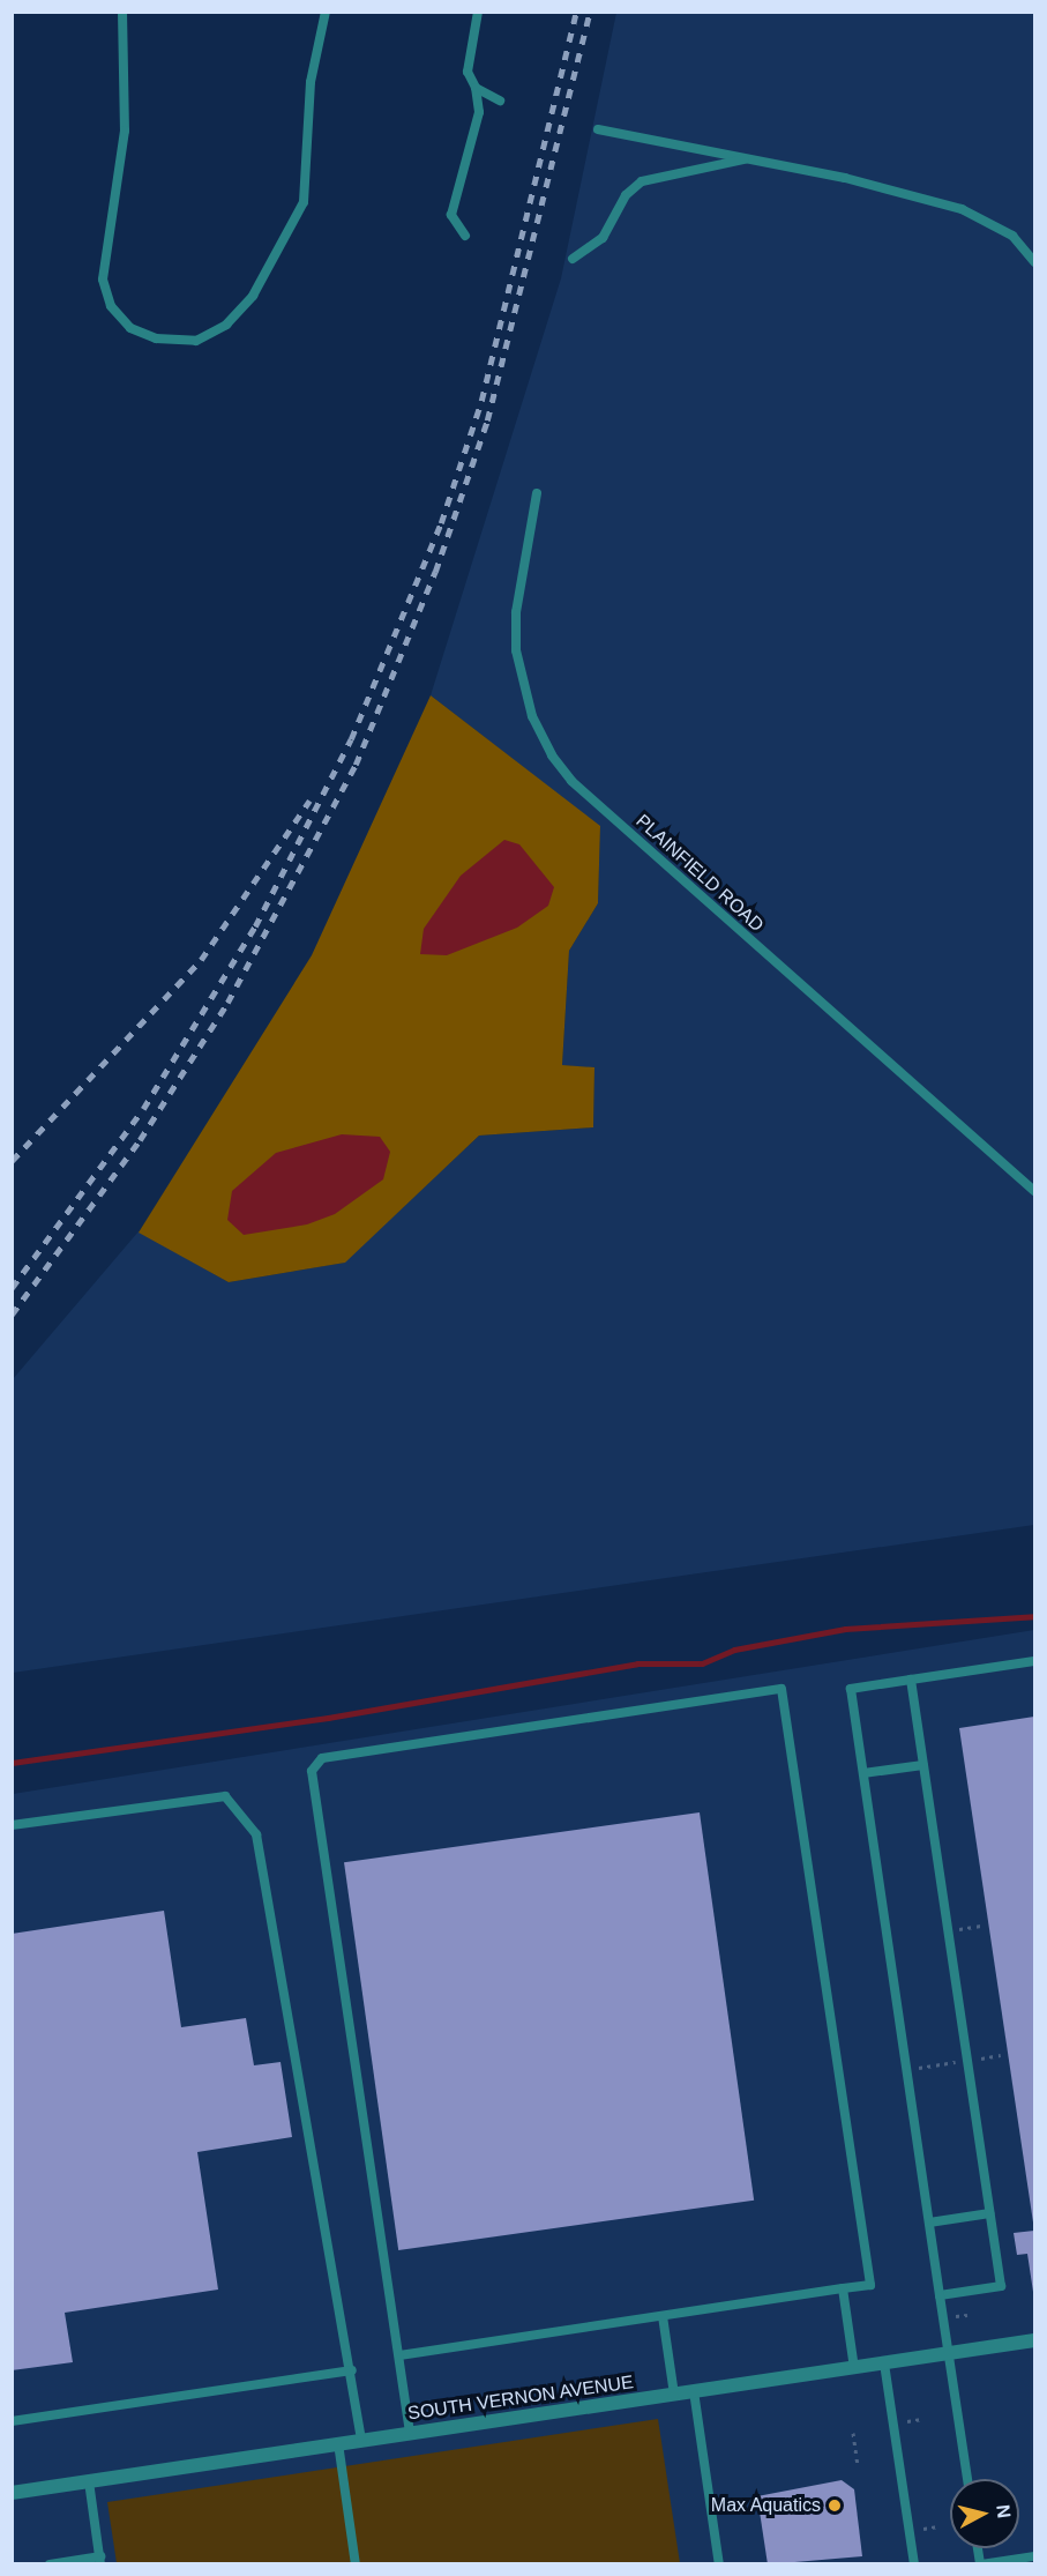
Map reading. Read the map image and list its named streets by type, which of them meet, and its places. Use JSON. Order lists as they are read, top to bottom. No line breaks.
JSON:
{"streets":{"street":["SOUTH VERNON AVENUE"],"lane":["PLAINFIELD ROAD"]},"places":["Max Aquatics"],"north":"right"}
